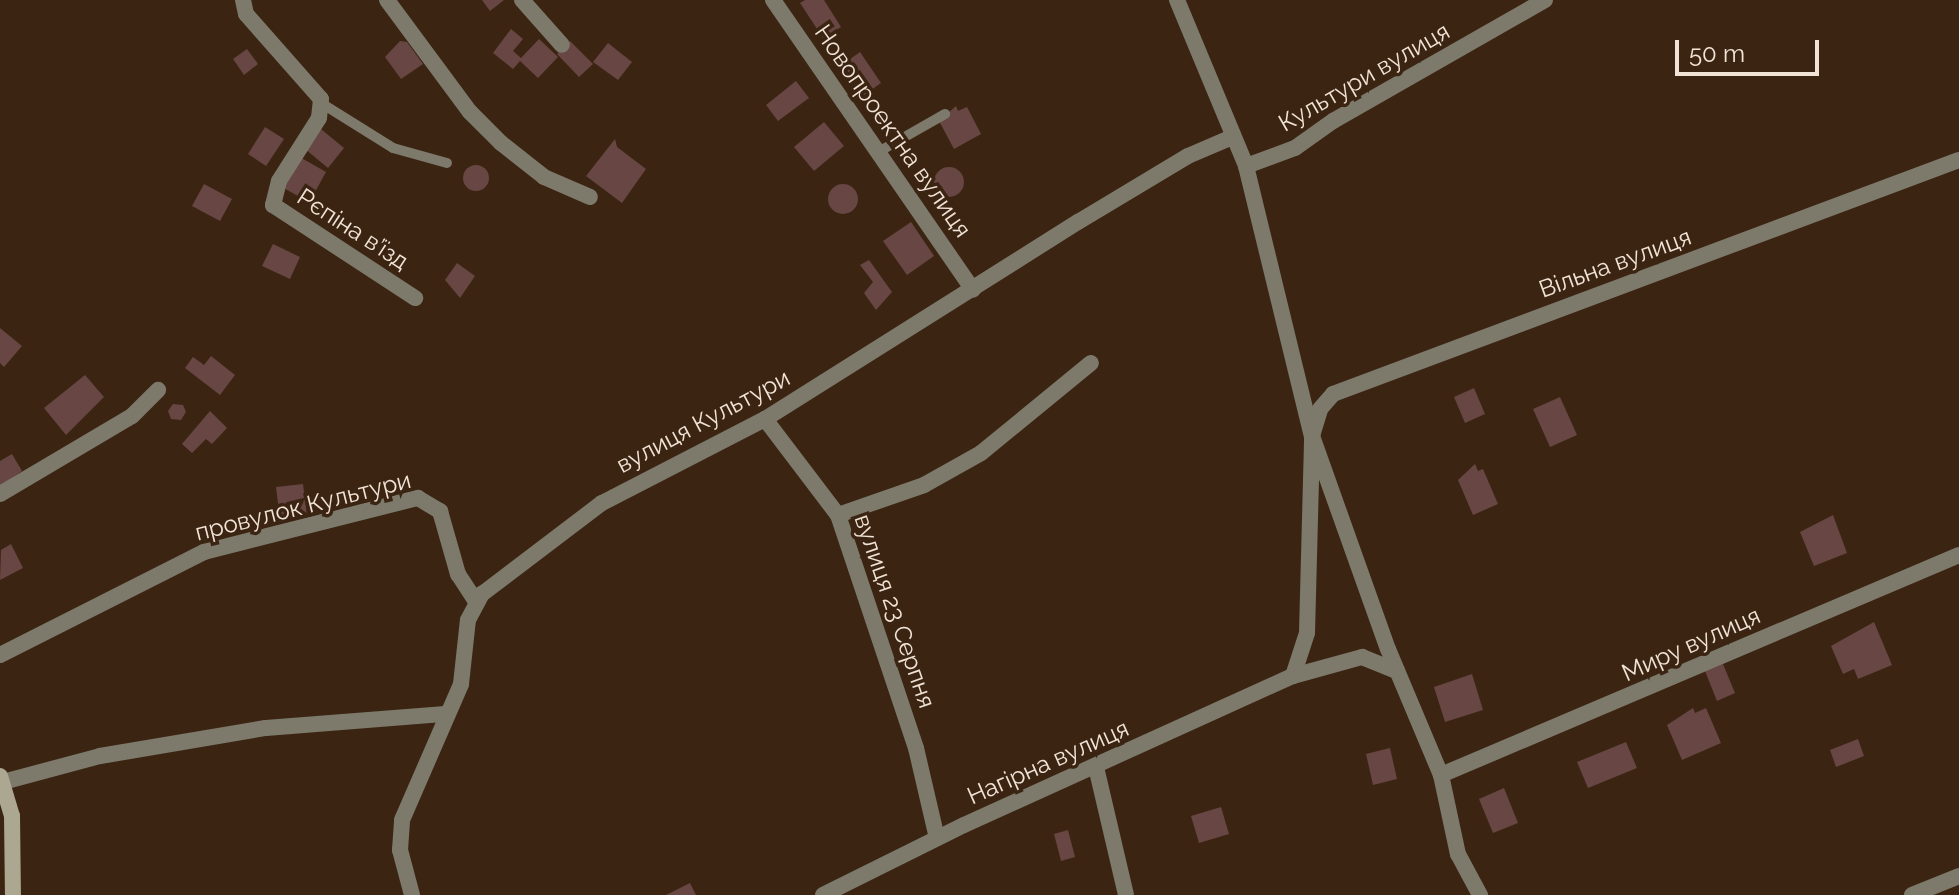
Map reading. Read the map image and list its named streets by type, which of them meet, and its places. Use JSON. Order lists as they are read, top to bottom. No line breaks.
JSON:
{"streets":{"street":["Культури вулиця","Новопроектна вулиця","Рєпіна в’їзд","Вільна вулиця","вулиця Культури","провулок Культури","вулиця 23 Серпня","Миру вулиця","Нагірна вулиця"]},"crossings":[["Новопроектна вулиця","вулиця Культури"],["вулиця Культури","провулок Культури"],["вулиця Культури","вулиця 23 Серпня"],["вулиця 23 Серпня","Нагірна вулиця"]],"scale_bar":"50 m"}
